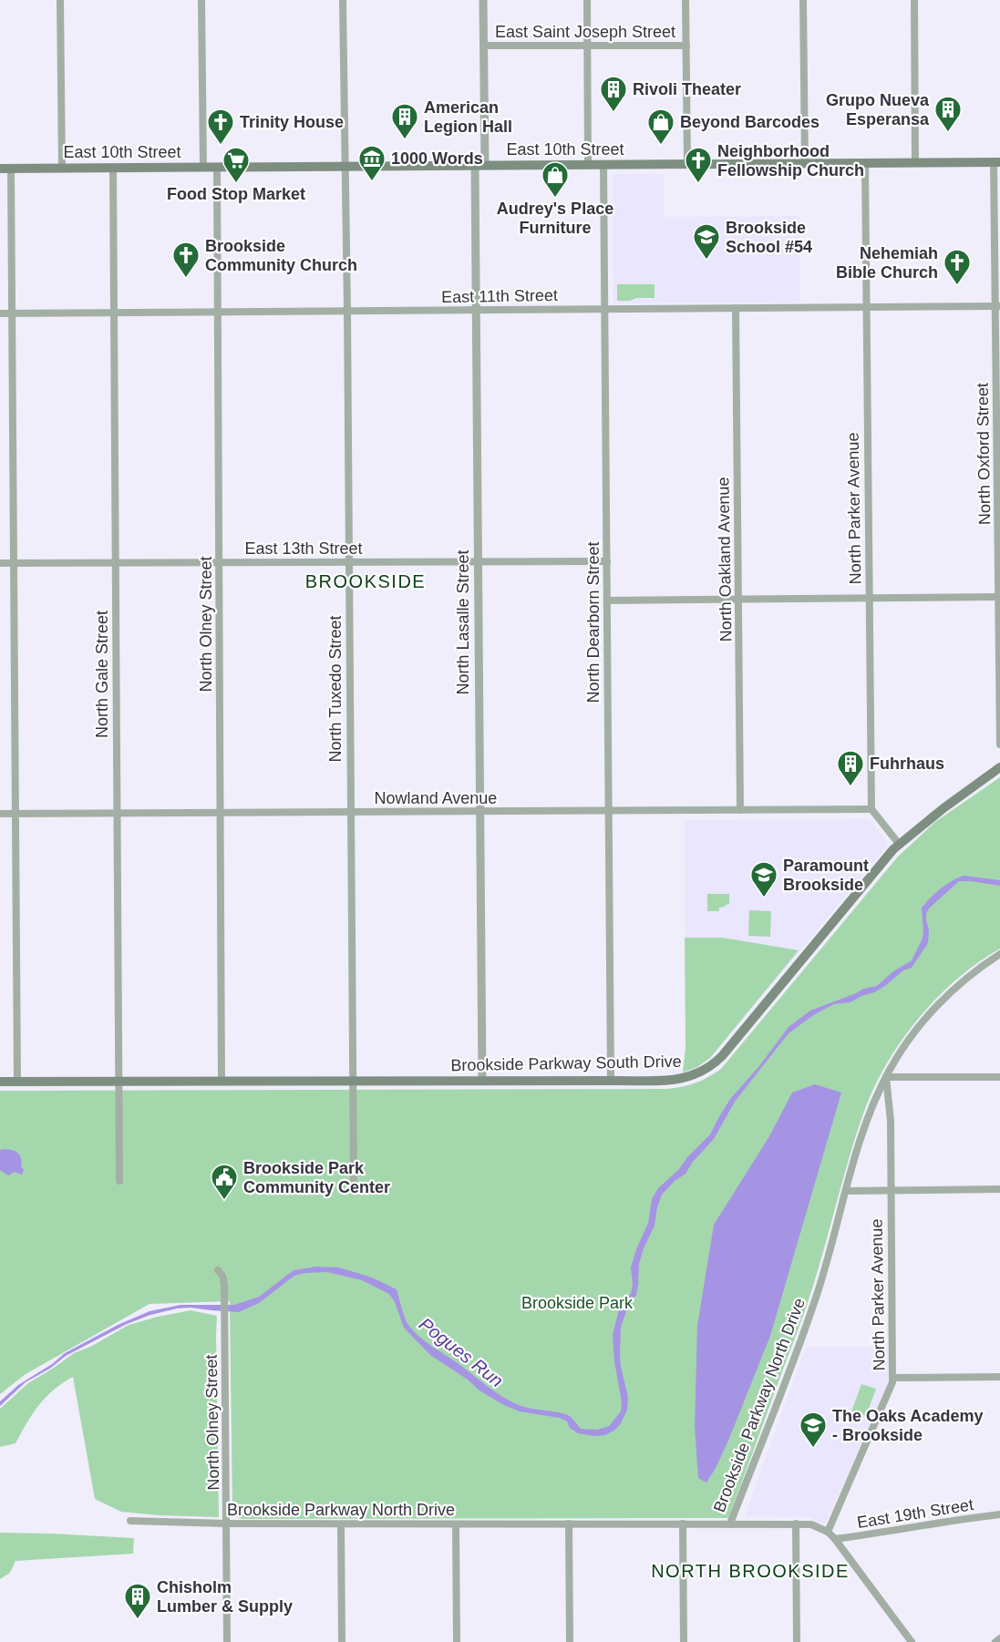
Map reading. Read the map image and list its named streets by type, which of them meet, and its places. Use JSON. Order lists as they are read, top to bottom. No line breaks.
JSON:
{"streets":{"main road":["East 10th Street","Brookside Parkway South Drive"],"street":["East Saint Joseph Street","East 11th Street","North Oxford Street","North Parker Avenue","East 13th Street","North Oakland Avenue","North Lasalle Street","North Dearborn Street","North Olney Street","North Gale Street","North Tuxedo Street","Nowland Avenue","Brookside Parkway North Drive","East 19th Street"]},"crossings":[["East Saint Joseph Street","North Lasalle Street"],["East 10th Street","North Oxford Street"],["East 10th Street","North Parker Avenue"],["East 10th Street","North Lasalle Street"],["East 10th Street","North Dearborn Street"],["East 10th Street","North Olney Street"],["East 10th Street","North Gale Street"],["East 10th Street","North Tuxedo Street"],["East 11th Street","North Oxford Street"],["East 11th Street","North Parker Avenue"],["East 11th Street","North Oakland Avenue"],["East 11th Street","North Lasalle Street"],["East 11th Street","North Dearborn Street"],["East 11th Street","North Olney Street"],["East 11th Street","North Gale Street"],["East 11th Street","North Tuxedo Street"],["North Parker Avenue","Nowland Avenue"],["North Parker Avenue","Brookside Parkway North Drive"],["East 13th Street","North Lasalle Street"],["East 13th Street","North Dearborn Street"],["East 13th Street","North Olney Street"],["East 13th Street","North Gale Street"],["East 13th Street","North Tuxedo Street"],["North Oakland Avenue","Nowland Avenue"],["North Lasalle Street","Nowland Avenue"],["North Lasalle Street","Brookside Parkway South Drive"],["North Dearborn Street","Nowland Avenue"],["North Dearborn Street","Brookside Parkway South Drive"],["North Olney Street","Nowland Avenue"],["North Olney Street","Brookside Parkway South Drive"],["North Olney Street","Brookside Parkway North Drive"],["North Gale Street","Nowland Avenue"],["North Gale Street","Brookside Parkway South Drive"],["North Tuxedo Street","Nowland Avenue"],["North Tuxedo Street","Brookside Parkway South Drive"]],"districts":["BROOKSIDE","NORTH BROOKSIDE"],"water":["Pogues Run"],"parks":["Brookside Park"],"places":{"building":["Rivoli Theater","Grupo Nueva Esperansa","American Legion Hall","Fuhrhaus","Chisholm Lumber & Supply"],"church":["Trinity House","Neighborhood Fellowship Church","Brookside Community Church","Nehemiah Bible Church"],"shop":["Beyond Barcodes","Audrey's Place Furniture"],"museum":["1000 Words"],"supermarket":["Food Stop Market"],"school or university":["Brookside School #54","Paramount Brookside","The Oaks Academy - Brookside"],"public building":["Brookside Park Community Center"]}}
